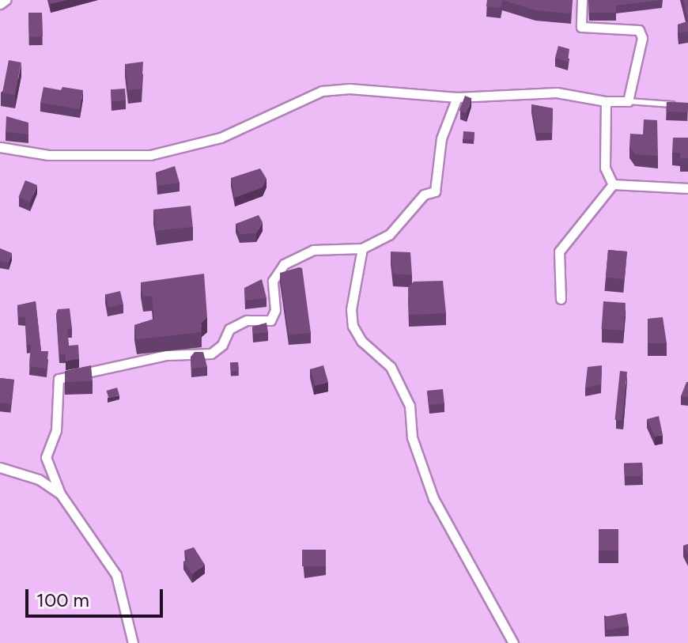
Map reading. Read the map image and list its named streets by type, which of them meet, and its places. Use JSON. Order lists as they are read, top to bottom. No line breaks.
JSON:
{"scale_bar":"100 m"}
